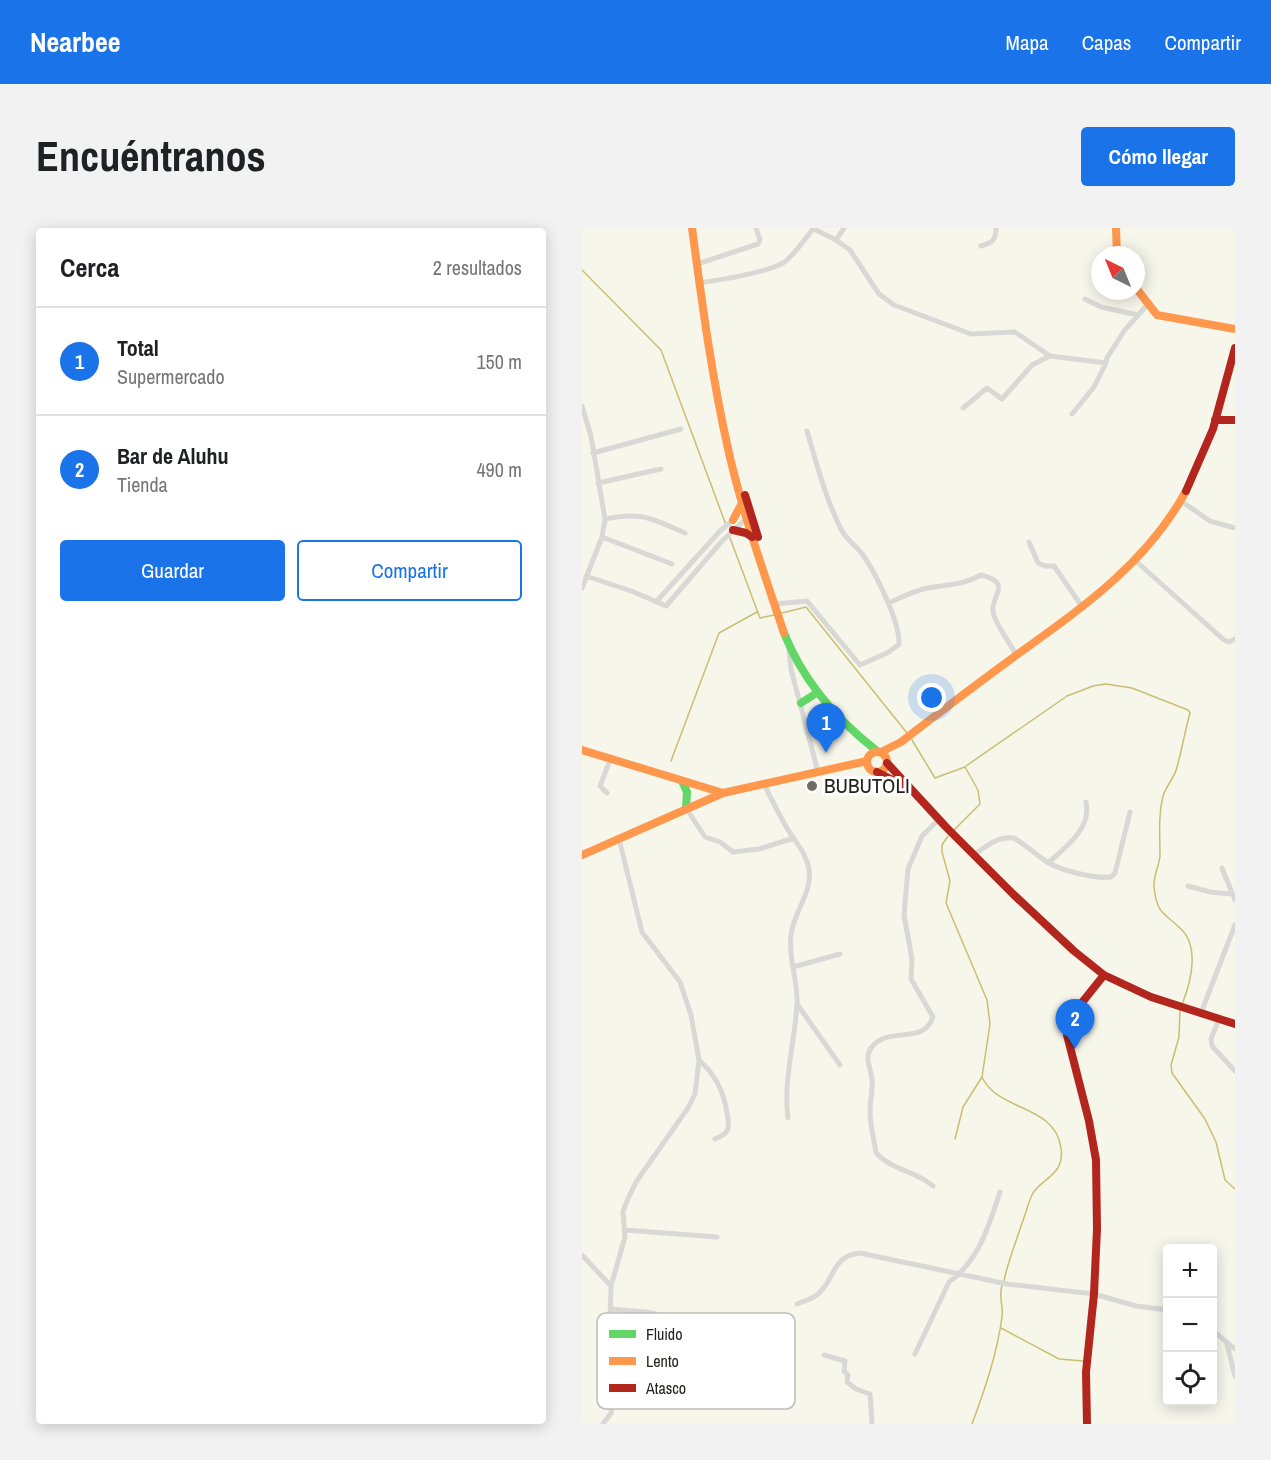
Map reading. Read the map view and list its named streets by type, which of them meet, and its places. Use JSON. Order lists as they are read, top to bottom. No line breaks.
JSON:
{"places":["BUBUTOLI"],"legend":["Fluido","Lento","Atasco"],"north":"top left","page":{"header":"Nearbee","nav":["Mapa","Capas","Compartir"],"buttons":["Cómo llegar",["Guardar","Compartir"]],"title":"Encuéntranos","heading":["Cerca","2 resultados"],"list":[{"mark":"1","name":"Total","note":"Supermercado","value":"150 m"},{"mark":"2","name":"Bar de Aluhu","note":"Tienda","value":"490 m"}],"pins":["1","2"],"map_buttons":["+","−"]}}
